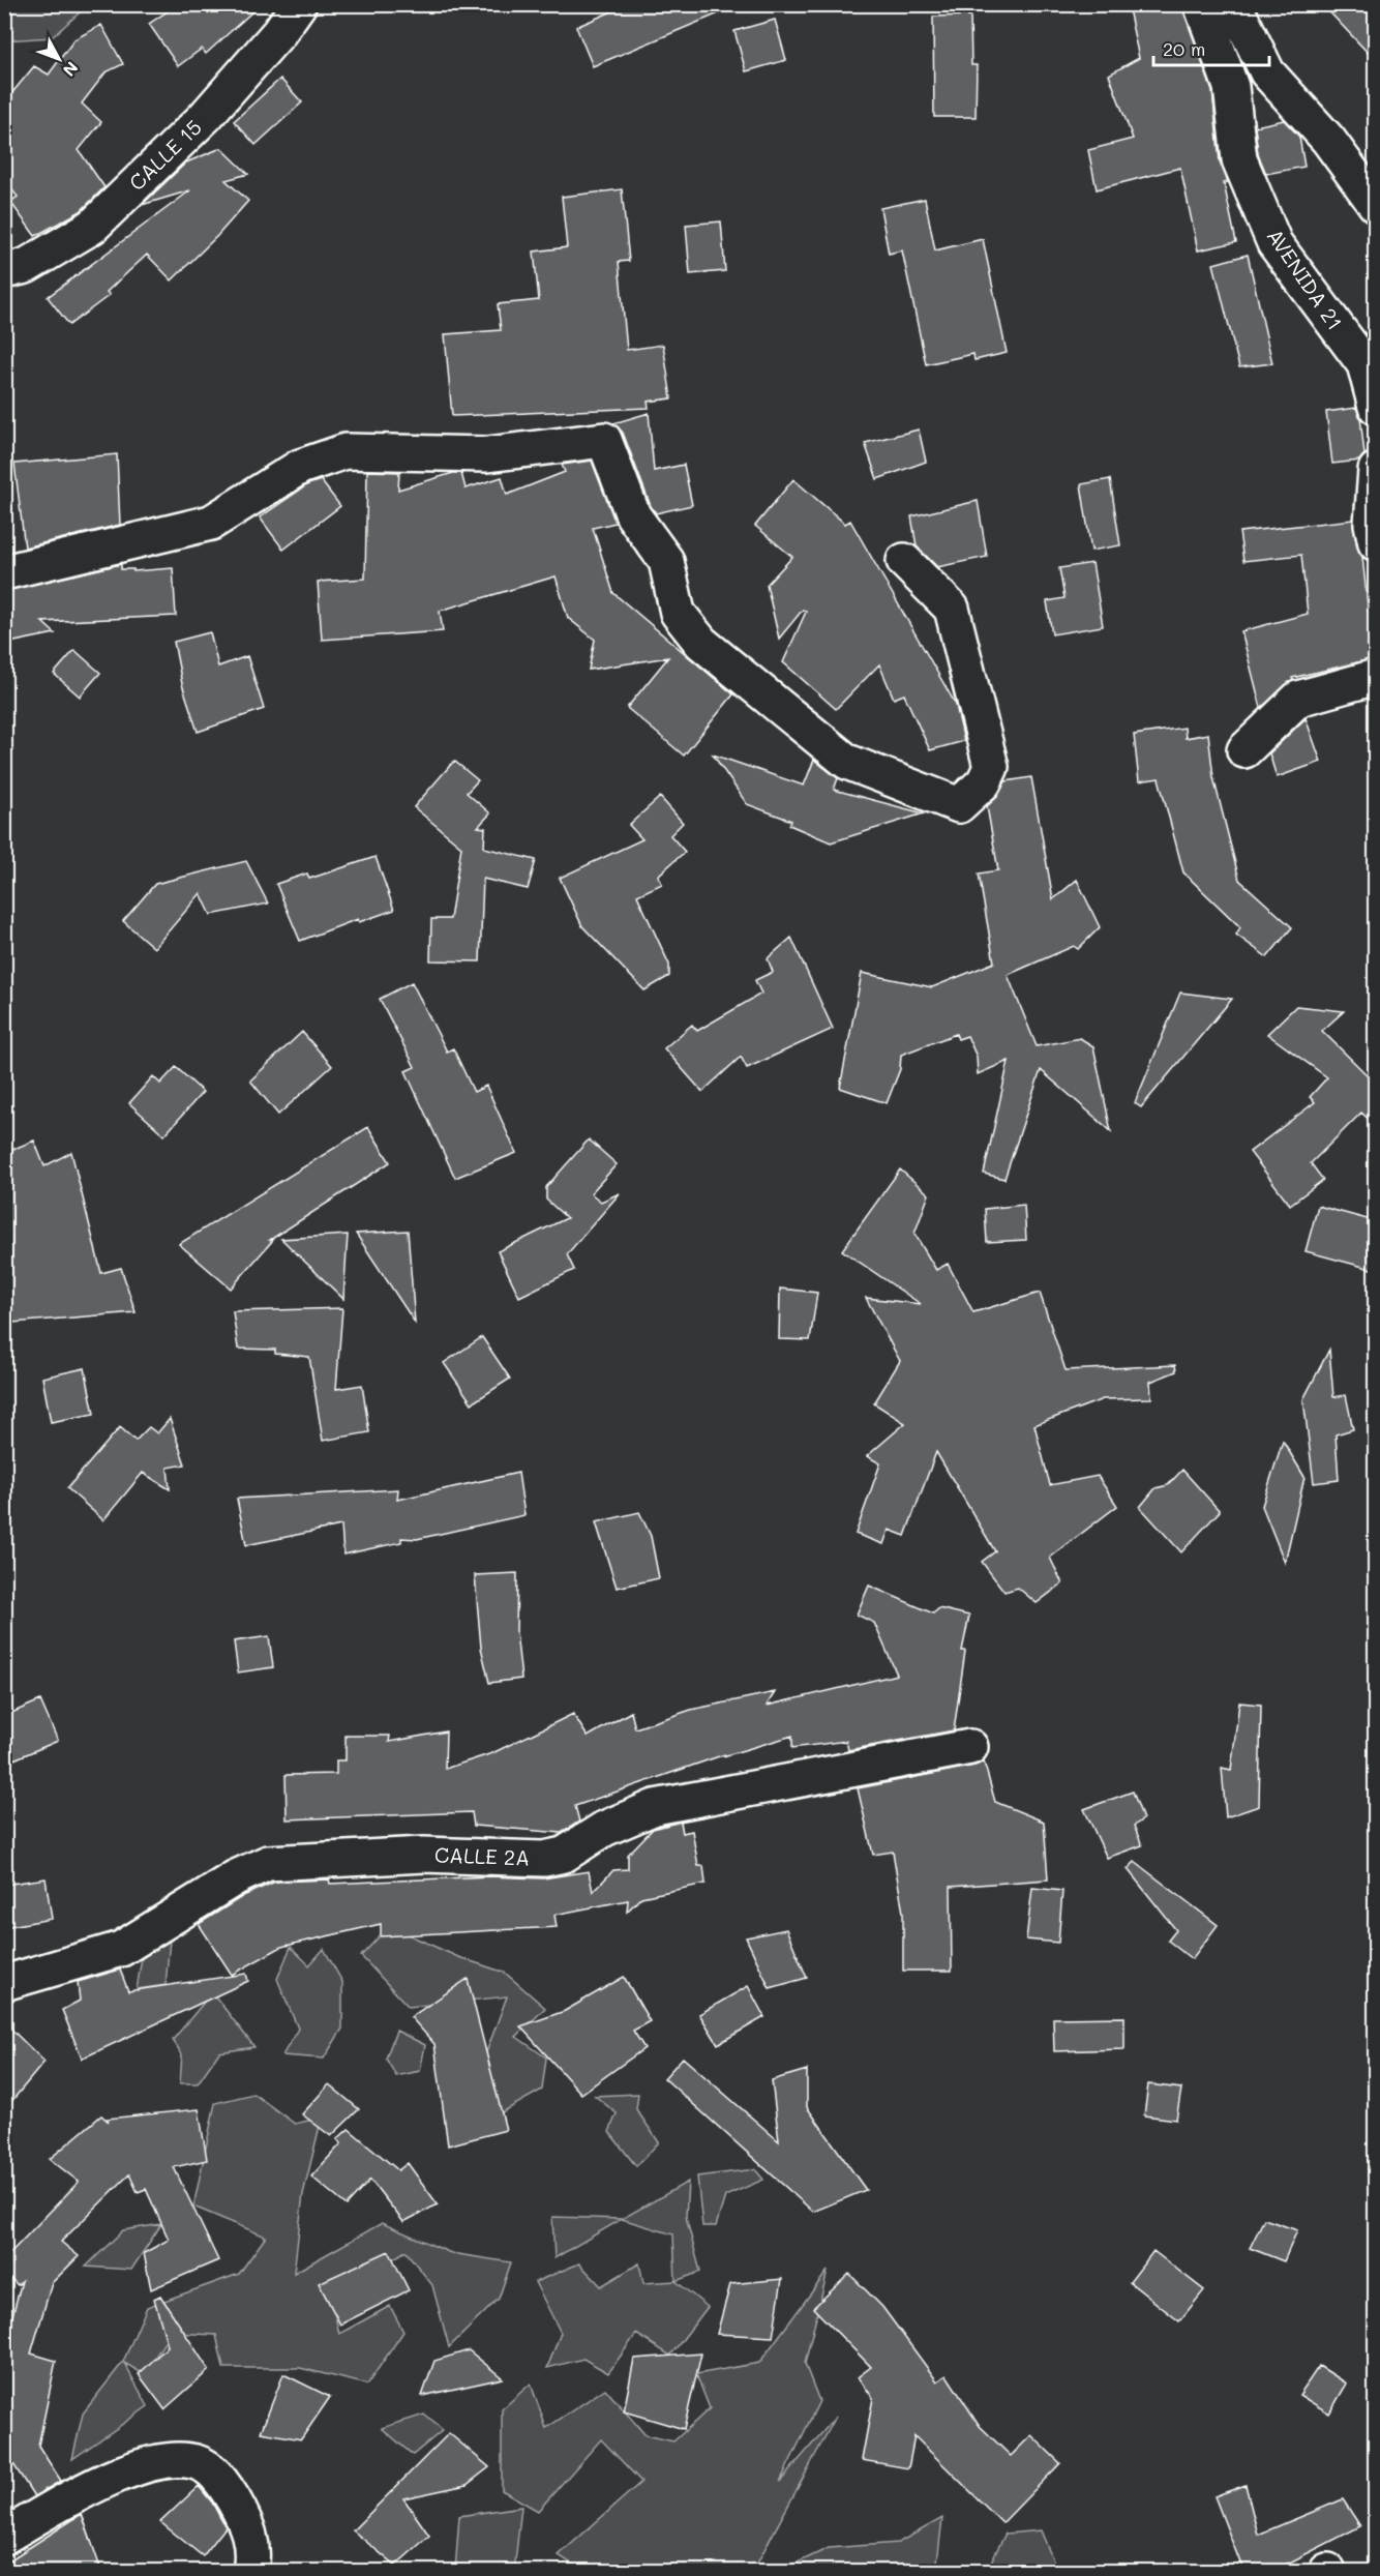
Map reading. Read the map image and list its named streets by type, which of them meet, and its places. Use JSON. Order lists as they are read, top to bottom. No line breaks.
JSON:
{"streets":{"street":["CALLE 15","AVENIDA 21","CALLE 2A"]},"scale_bar":"20 m","north":"bottom right"}
